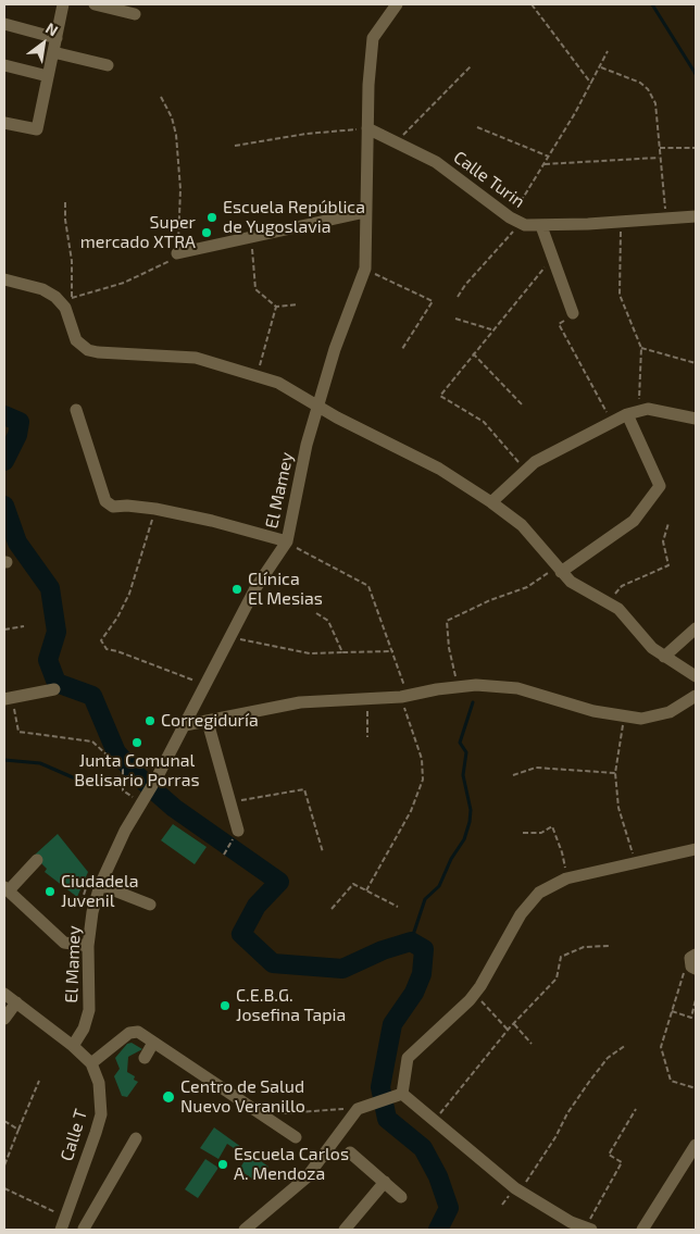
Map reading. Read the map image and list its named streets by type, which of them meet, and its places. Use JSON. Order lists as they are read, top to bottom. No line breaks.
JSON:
{"streets":{"street":["Calle Turin","El Mamey","Calle T"]},"crossings":[["Calle Turin","El Mamey"],["El Mamey","Calle T"]],"places":["Escuela República de Yugoslavia","Super mercado XTRA","Clínica El Mesias","Corregiduría","Junta Comunal Belisario Porras","Ciudadela Juvenil","C.E.B.G. Josefina Tapia","Centro de Salud Nuevo Veranillo","Escuela Carlos A. Mendoza"],"north":"top right"}
